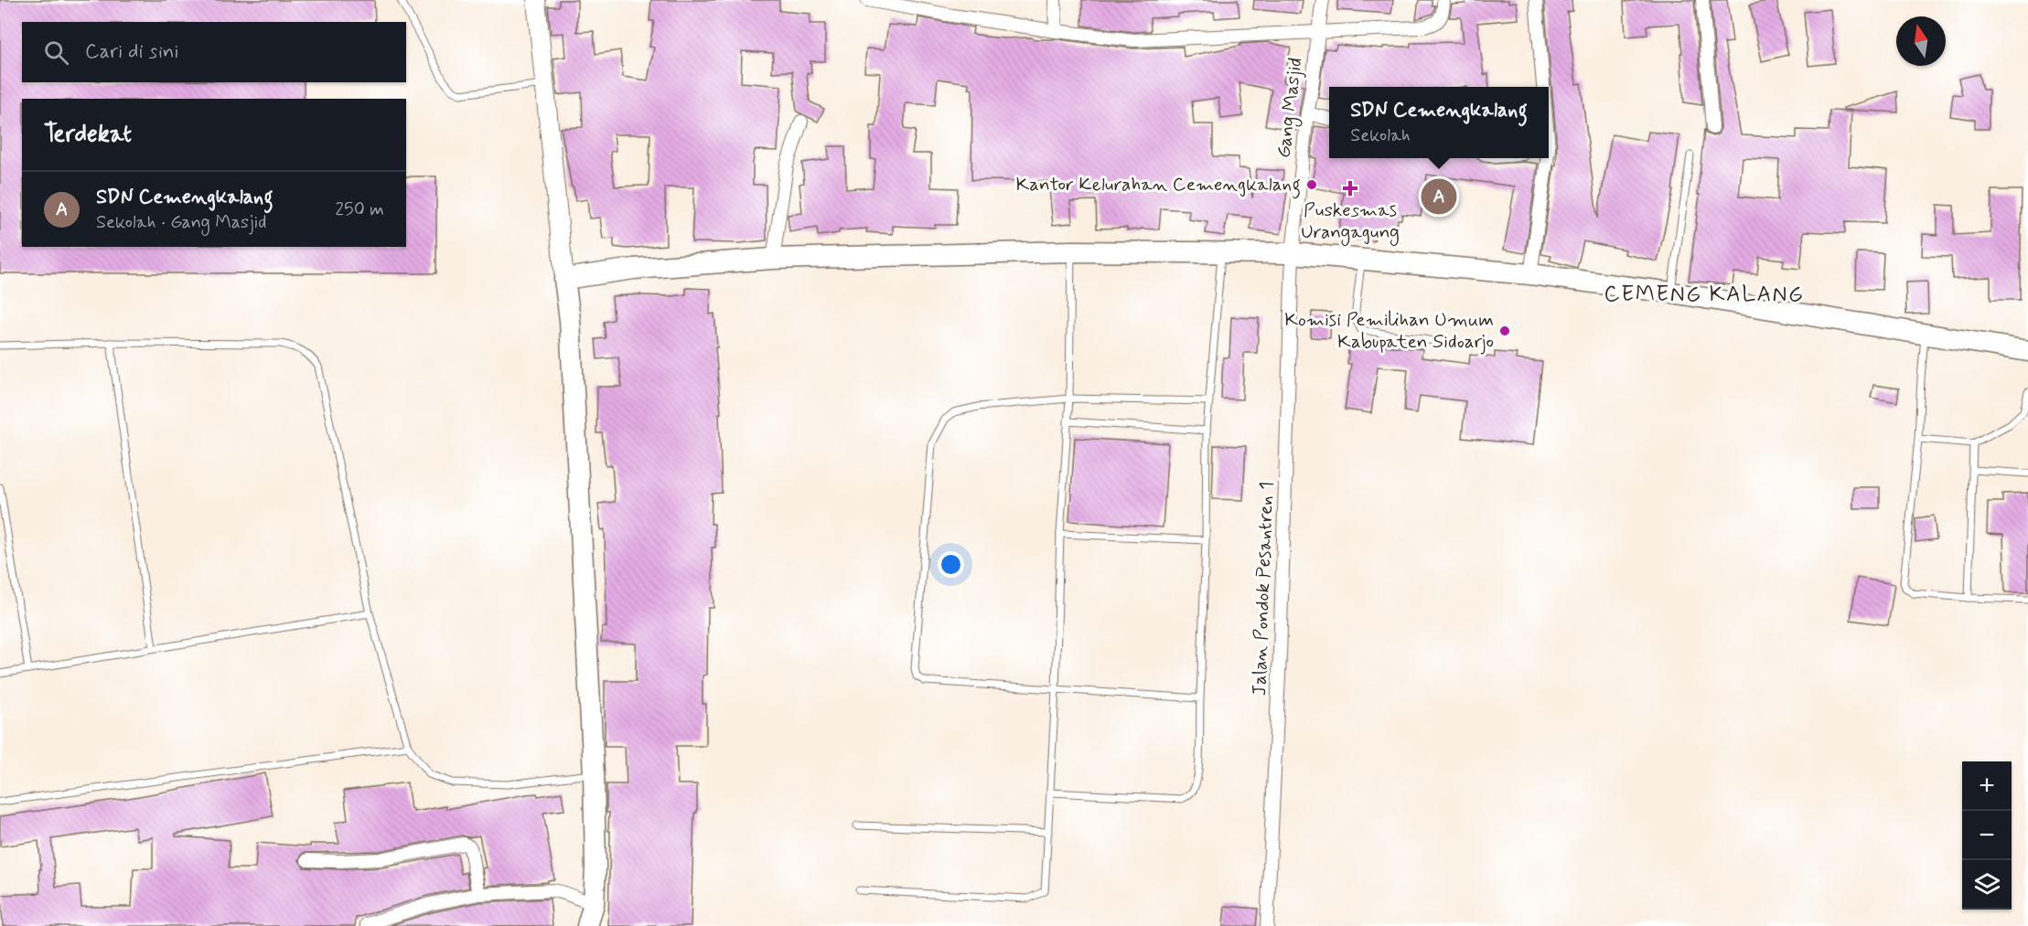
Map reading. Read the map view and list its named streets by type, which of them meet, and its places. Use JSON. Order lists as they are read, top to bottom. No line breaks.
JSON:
{"streets":{"street":["Gang Masjid","Jalan Pondok Pesantren 1"]},"crossings":[["Gang Masjid","Jalan Pondok Pesantren 1"]],"districts":["CEMENG KALANG"],"places":{"other":["Kantor Kelurahan Cemengkalang","Komisi Pemilihan Umum Kabupaten Sidoarjo"],"health":["Puskesmas Urangagung"]},"north":"top","page":{"search":"Cari di sini","popup":["SDN Cemengkalang","Sekolah"],"heading":"Terdekat","list":[{"mark":"A","name":"SDN Cemengkalang","note":"Sekolah · Gang Masjid","value":"250 m"}],"pins":"A","map_buttons":["+","−"]}}
